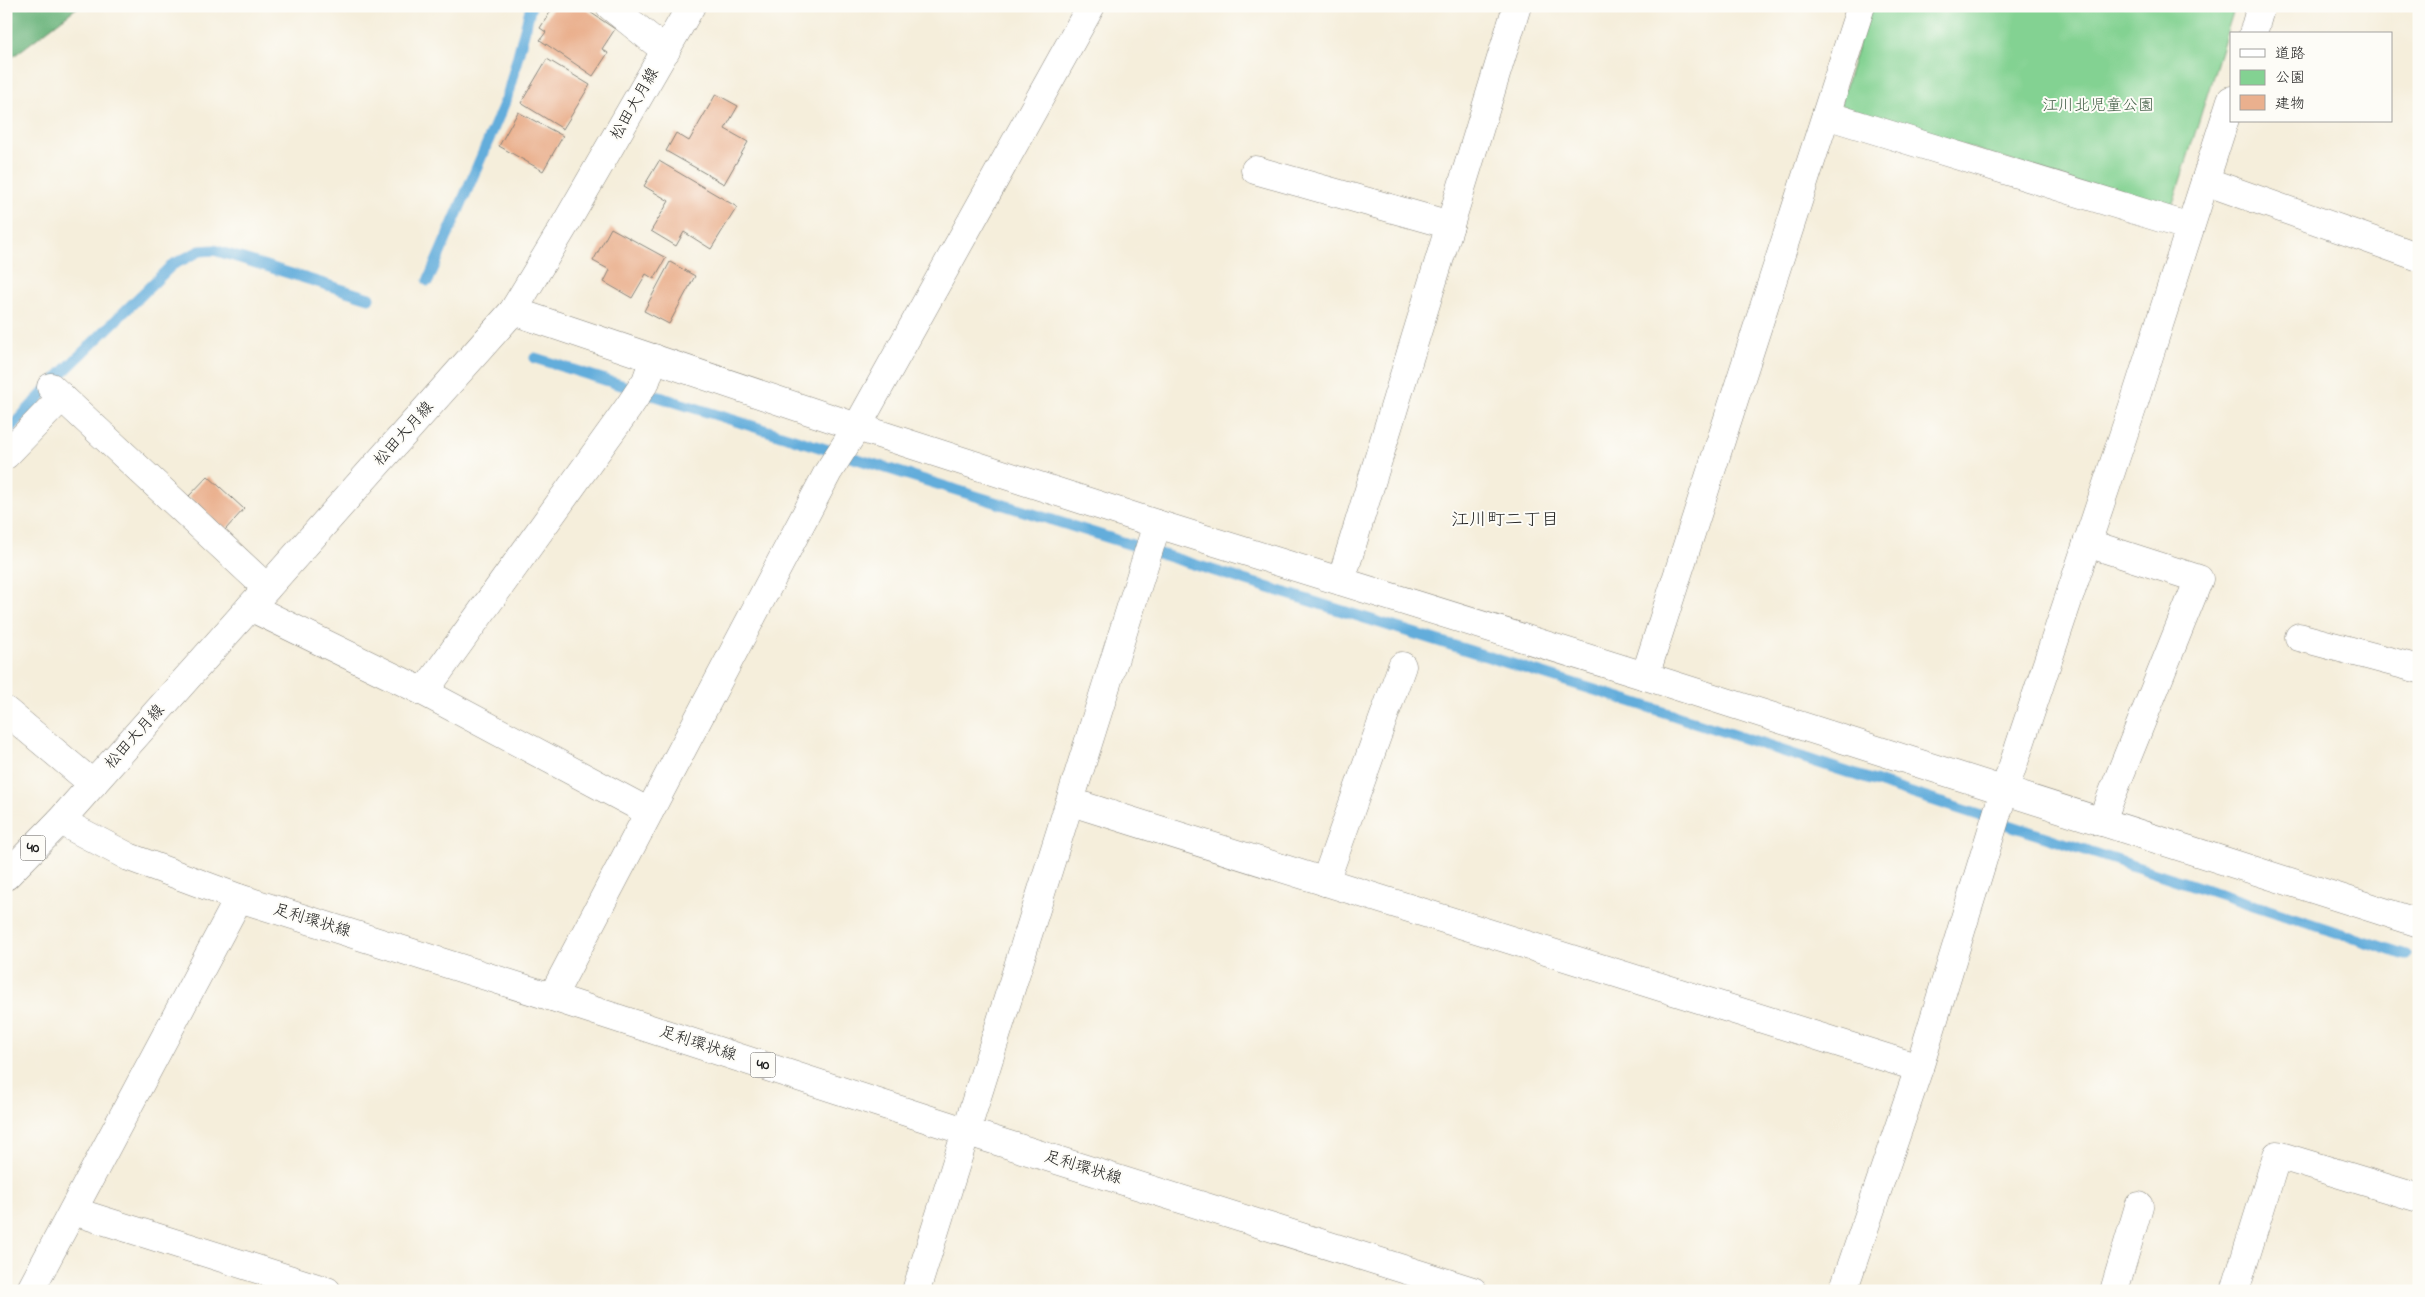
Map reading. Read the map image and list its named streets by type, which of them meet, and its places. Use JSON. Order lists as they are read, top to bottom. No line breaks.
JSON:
{"streets":{"street":["松田大月線","40","足利環状線"]},"crossings":[["松田大月線","40"],["松田大月線","足利環状線"],["40","足利環状線"]],"districts":["江川町二丁目"],"parks":["江川北児童公園"],"legend":["道路","公園","建物"]}
